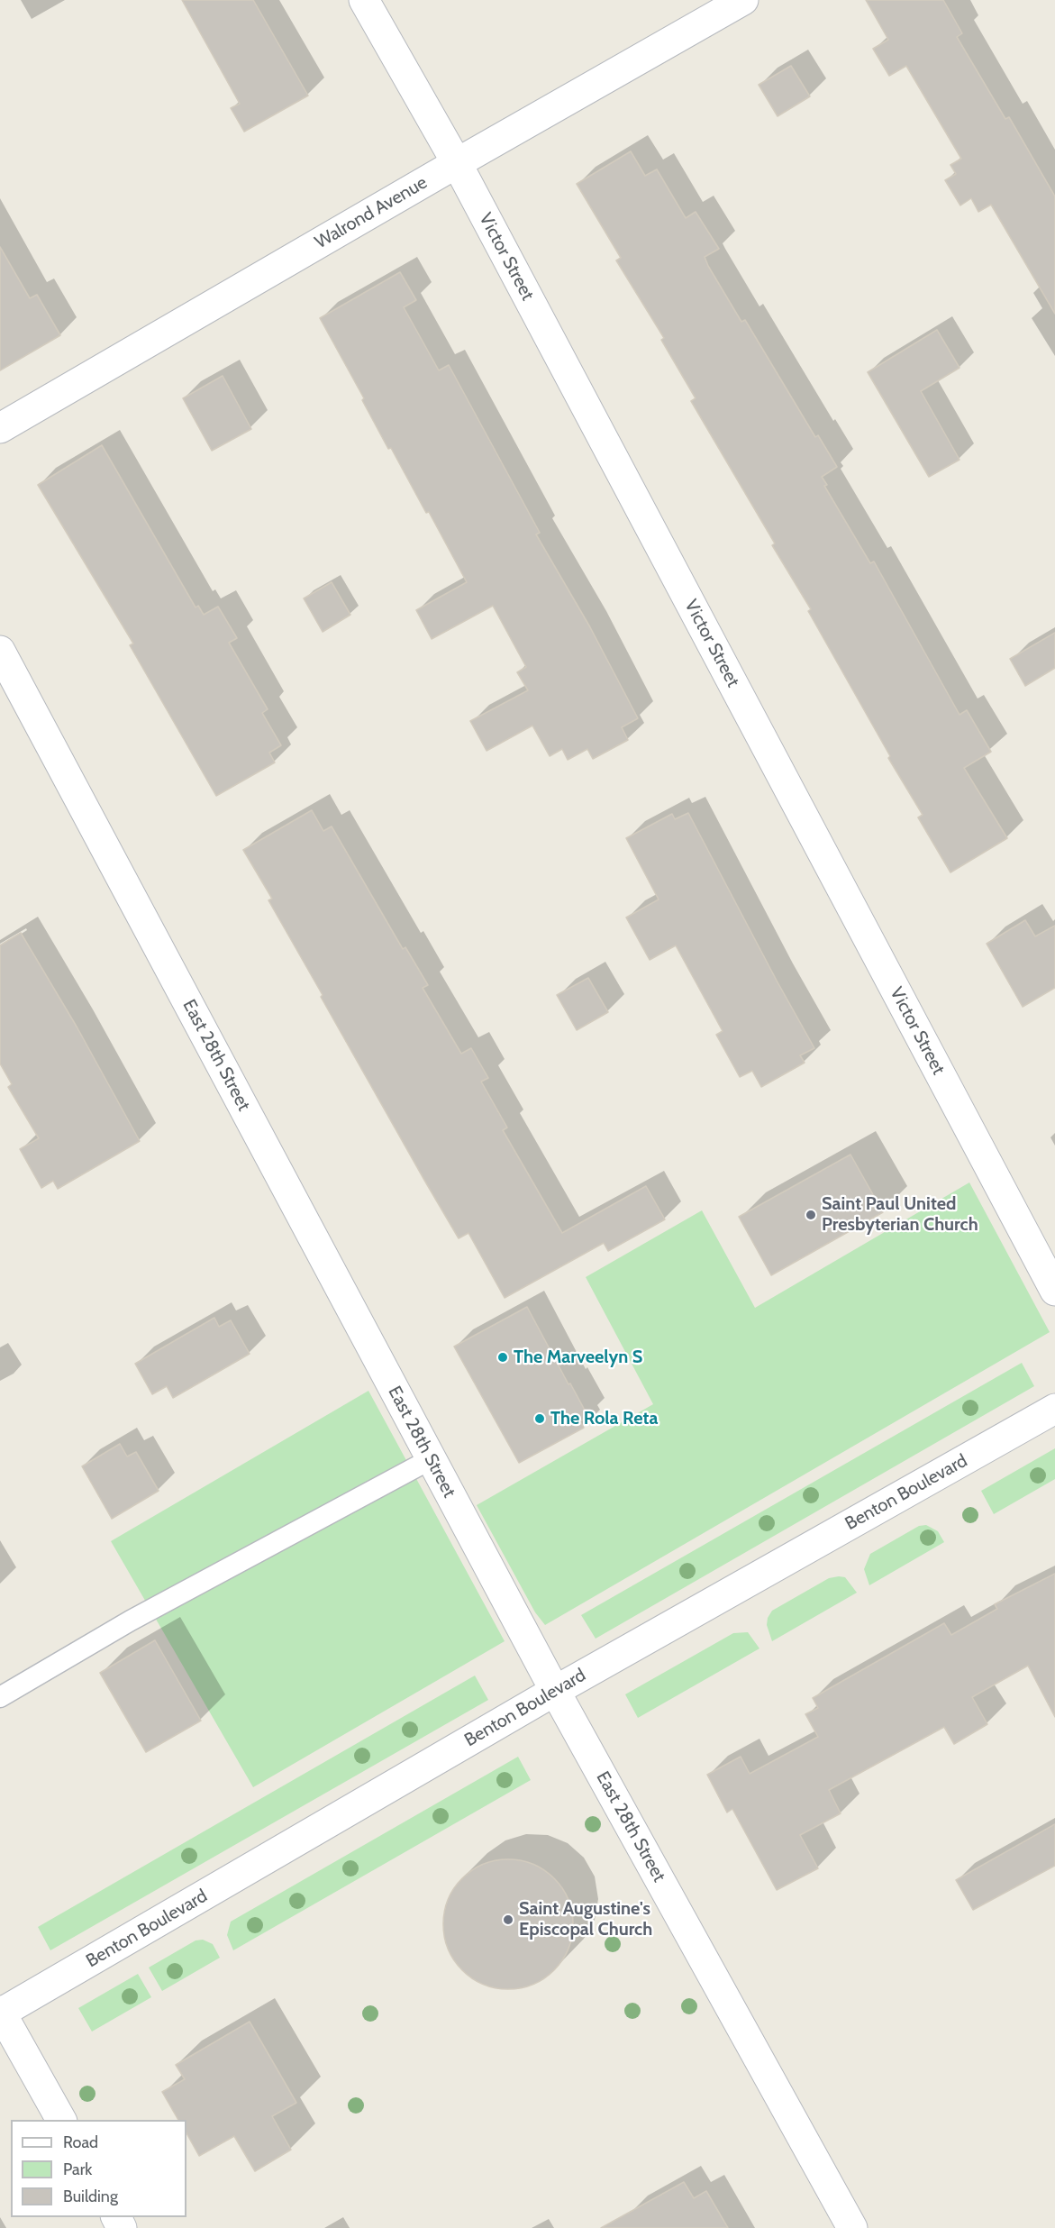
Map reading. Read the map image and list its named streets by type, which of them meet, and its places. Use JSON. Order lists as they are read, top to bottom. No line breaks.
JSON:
{"streets":{"street":["Walrond Avenue","Victor Street","East 28th Street","Benton Boulevard"]},"crossings":[["Walrond Avenue","Victor Street"],["East 28th Street","Benton Boulevard"]],"places":["Saint Paul United Presbyterian Church","The Marveelyn S","The Rola Reta","Saint Augustine's Episcopal Church"],"legend":["Road","Park","Building"]}
